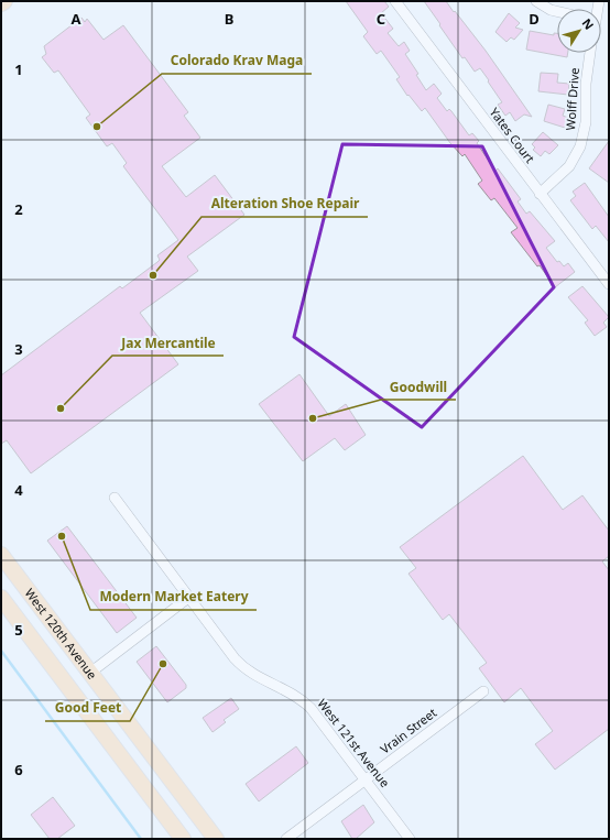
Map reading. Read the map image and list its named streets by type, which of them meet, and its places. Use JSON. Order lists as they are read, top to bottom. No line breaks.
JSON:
{"streets":{"main road":["West 120th Avenue"],"street":["Wolff Drive","Yates Court","Vrain Street","West 121st Avenue"]},"crossings":[["Wolff Drive","Yates Court"],["Vrain Street","West 121st Avenue"]],"places":["Colorado Krav Maga","Alteration Shoe Repair","Jax Mercantile","Goodwill","Modern Market Eatery","Good Feet"],"north":"top right","grid":{"columns":["A","B","C","D"],"rows":["1","2","3","4","5","6"]}}
